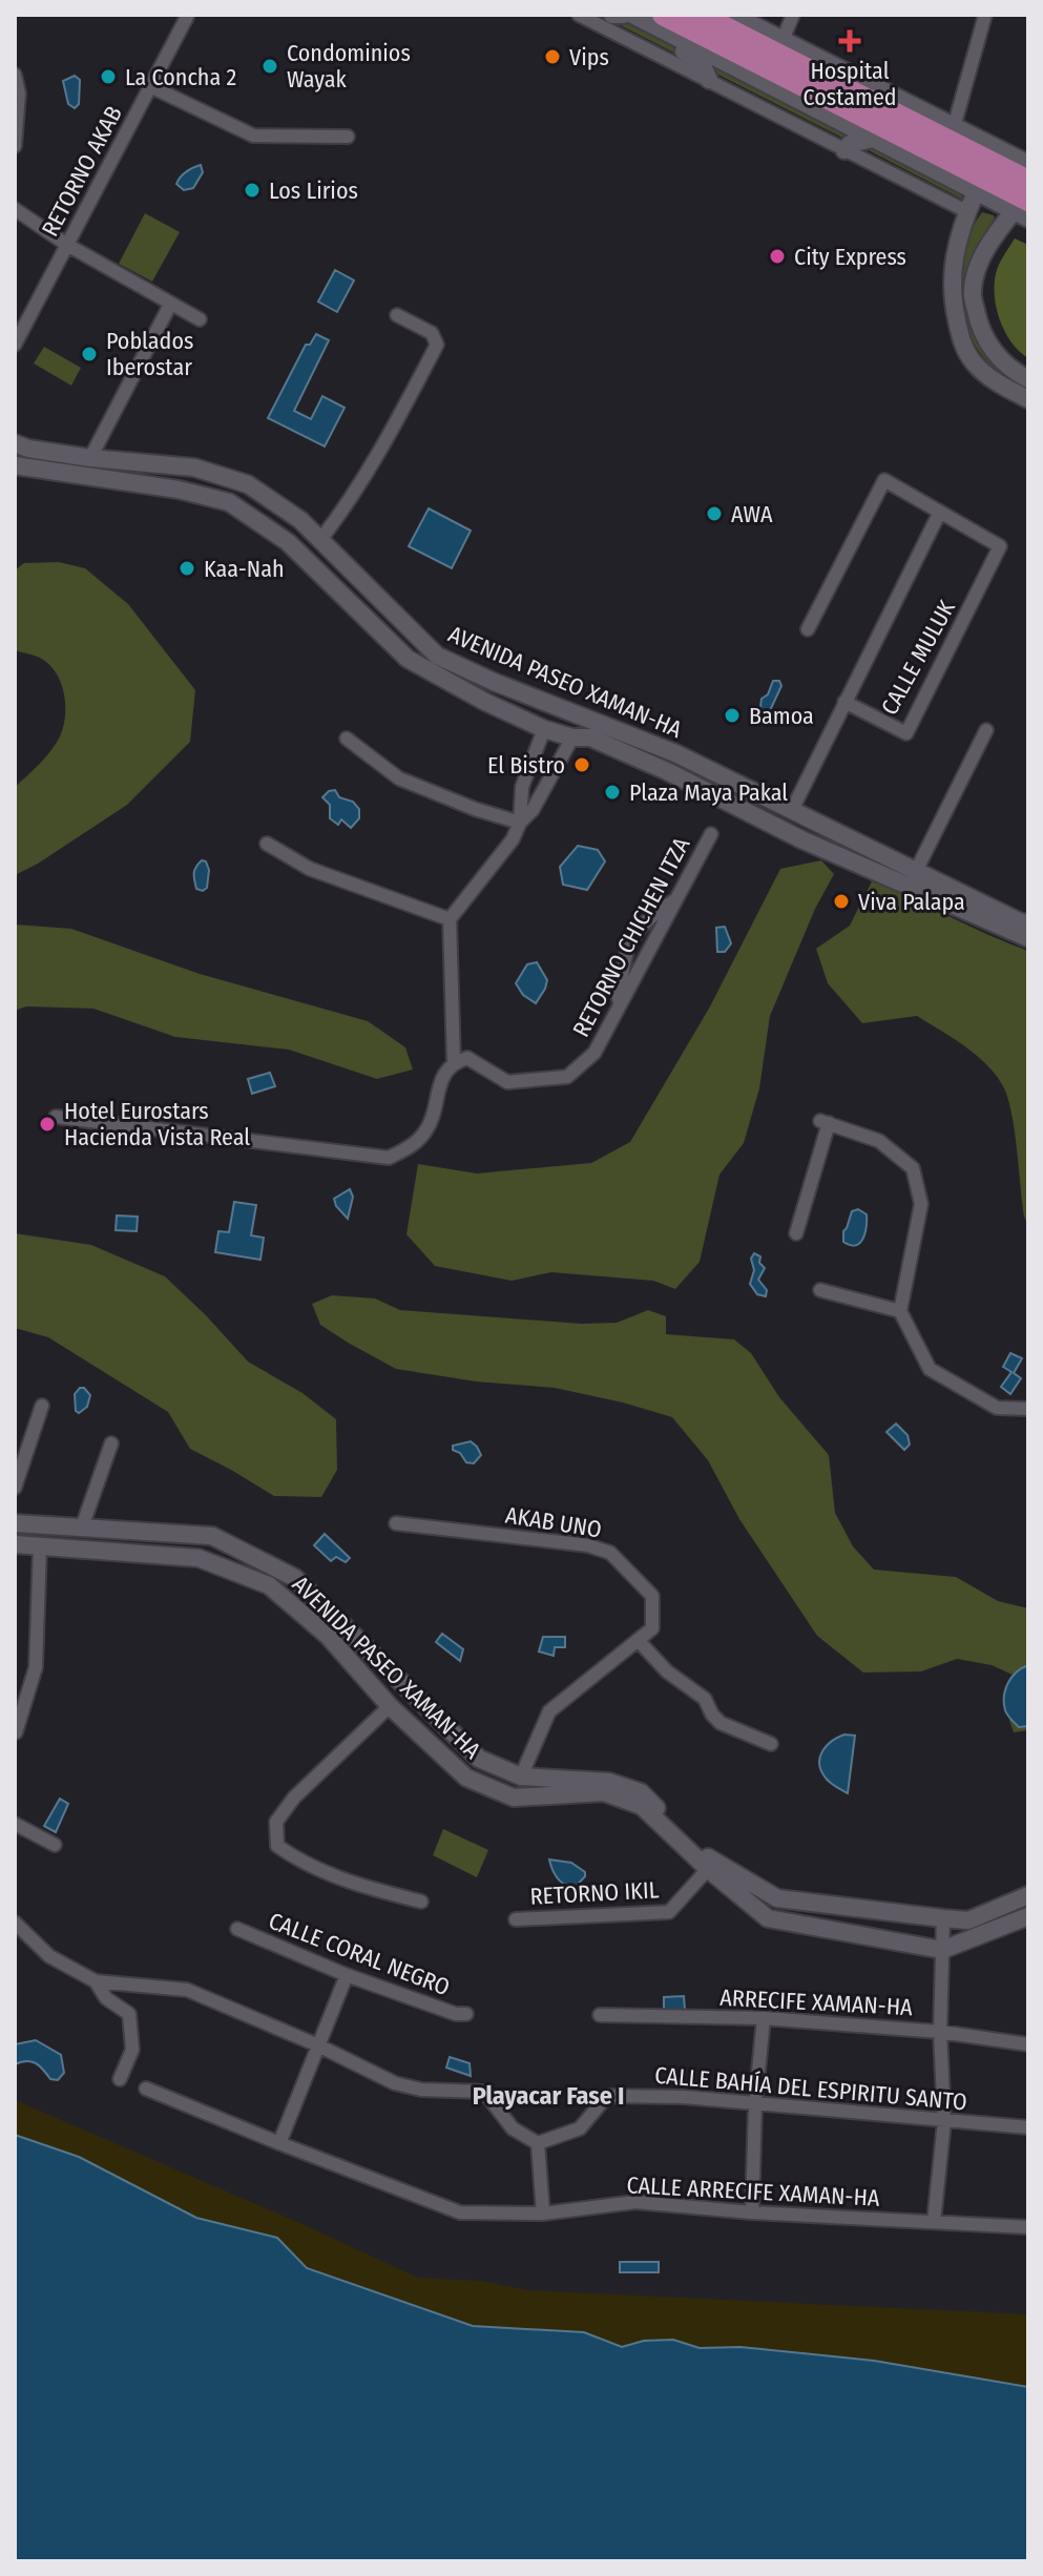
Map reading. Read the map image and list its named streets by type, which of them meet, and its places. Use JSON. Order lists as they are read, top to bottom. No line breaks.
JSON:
{"streets":{"main road":["AVENIDA PASEO XAMAN-HA"],"street":["RETORNO AKAB","CALLE MULUK","RETORNO CHICHEN ITZA","AKAB UNO","RETORNO IKIL","CALLE CORAL NEGRO","ARRECIFE XAMAN-HA","CALLE BAHÍA DEL ESPIRITU SANTO","CALLE ARRECIFE XAMAN-HA"]},"crossings":[["AVENIDA PASEO XAMAN-HA","AKAB UNO"],["AVENIDA PASEO XAMAN-HA","RETORNO IKIL"]],"districts":["Playacar Fase I"],"places":{"health":["Hospital Costamed"],"other":["Vips","Condominios Wayak","La Concha 2","Los Lirios","City Express","Poblados Iberostar","AWA","Kaa-Nah","Bamoa","El Bistro","Plaza Maya Pakal","Viva Palapa","Hotel Eurostars Hacienda Vista Real"]}}
